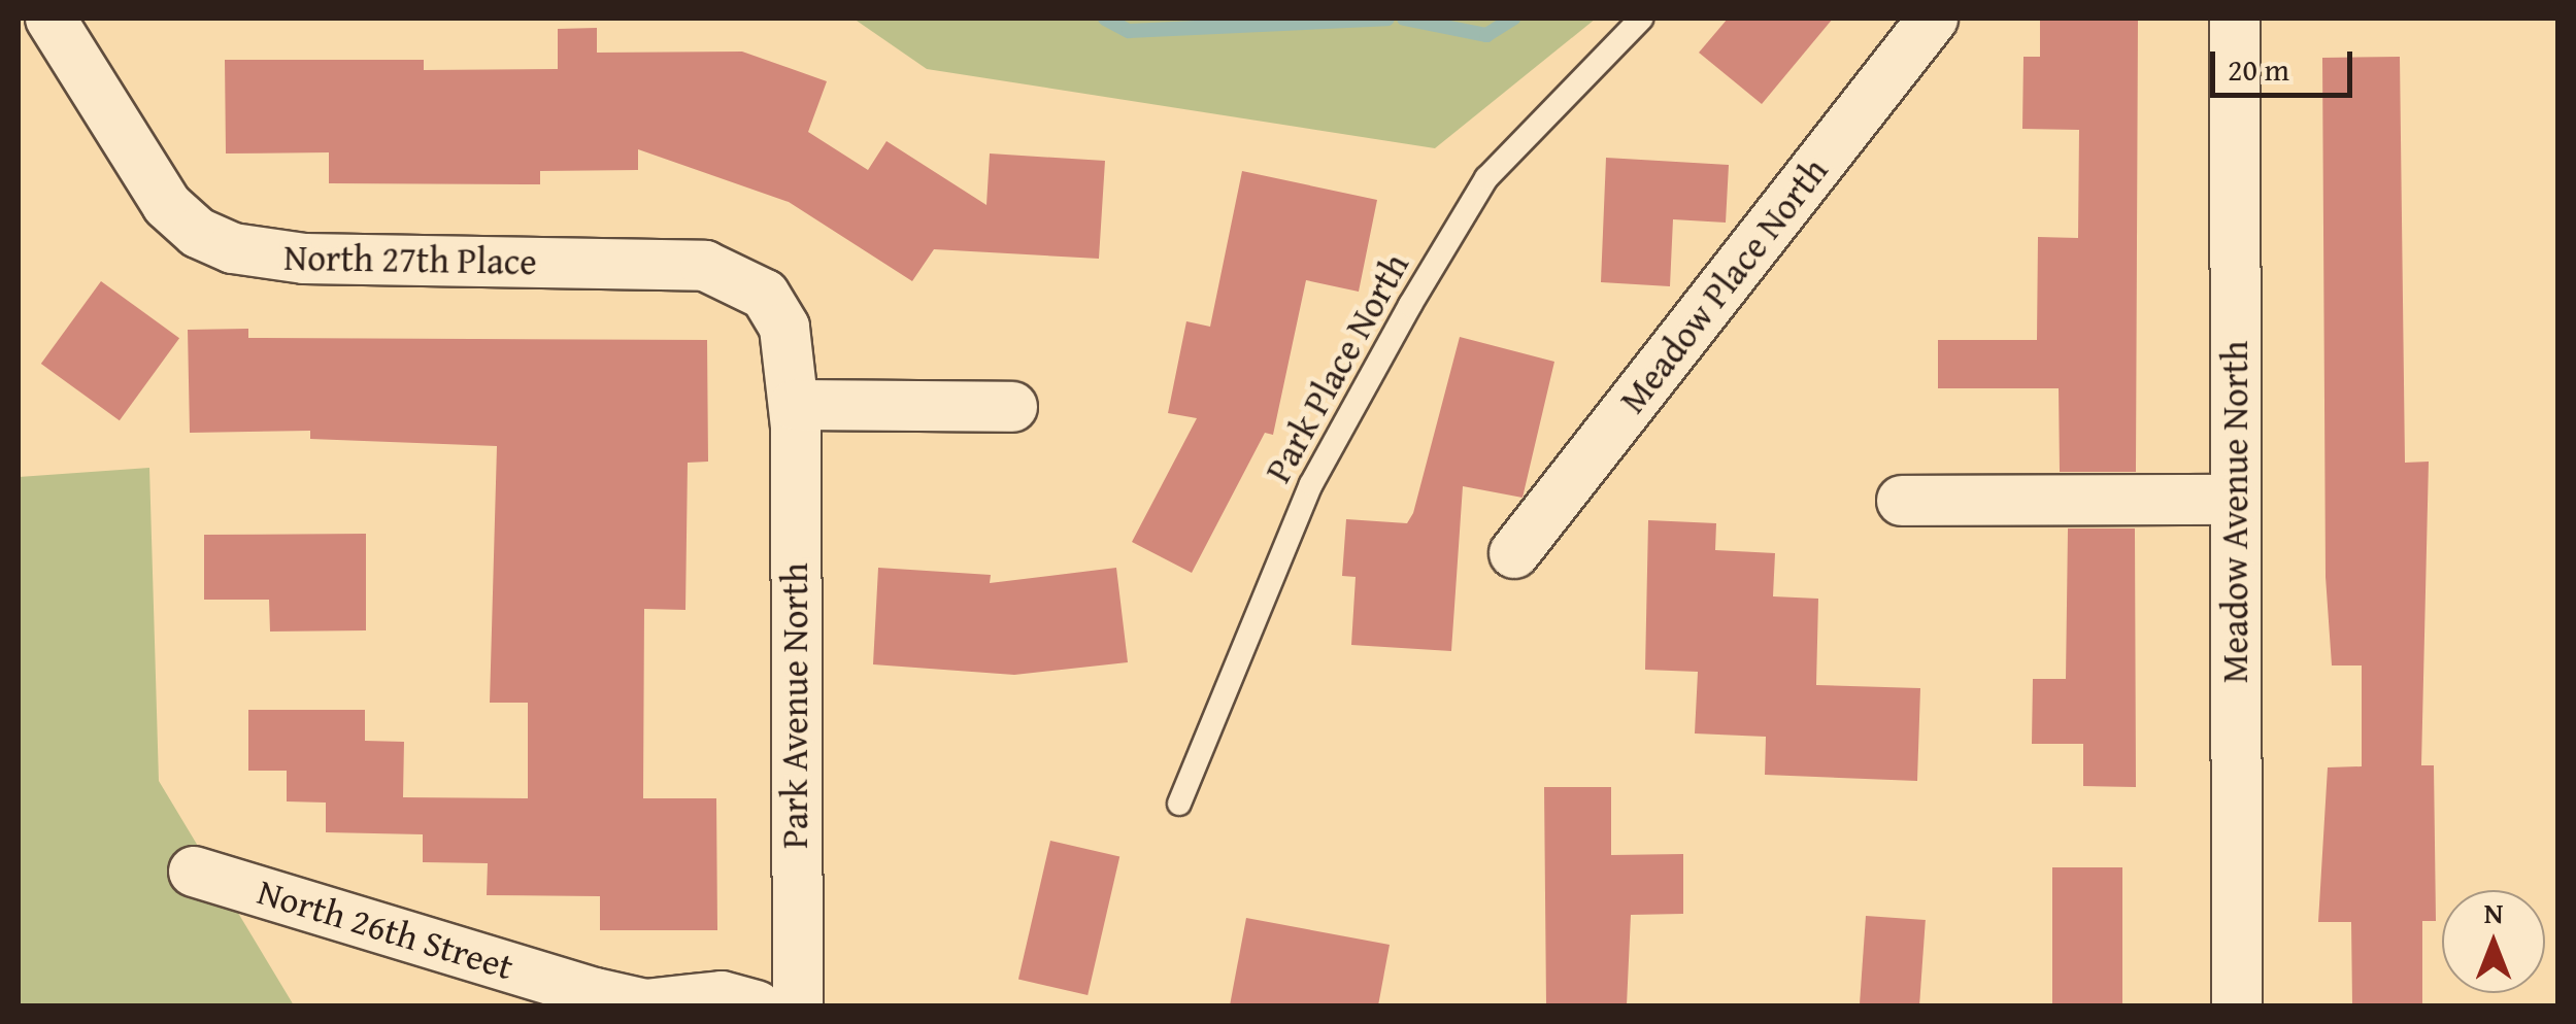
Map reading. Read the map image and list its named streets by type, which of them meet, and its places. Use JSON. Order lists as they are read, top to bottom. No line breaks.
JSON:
{"streets":{"street":["North 27th Place","Meadow Place North","Meadow Avenue North","Park Avenue North","North 26th Street"],"lane":["Park Place North"]},"crossings":[["North 27th Place","Park Avenue North"]],"scale_bar":"20 m","north":"top"}
